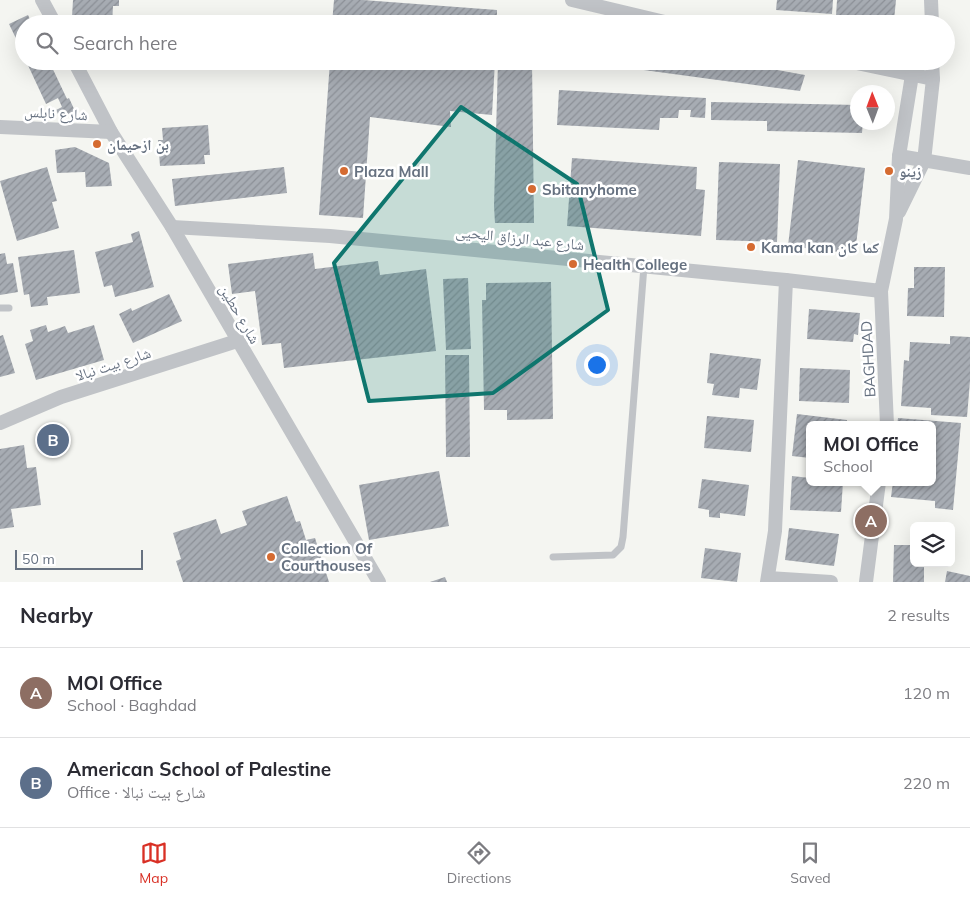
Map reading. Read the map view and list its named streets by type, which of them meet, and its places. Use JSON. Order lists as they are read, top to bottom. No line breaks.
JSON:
{"streets":{"street":["شارع نابلس","شارع عبد الرزاق اليحيى","شارع حطين","BAGHDAD","شارع بيت نبالا"]},"crossings":[["شارع نابلس","شارع حطين"],["شارع عبد الرزاق اليحيى","شارع حطين"],["شارع عبد الرزاق اليحيى","BAGHDAD"],["شارع حطين","شارع بيت نبالا"]],"places":["بن ازحيمان","Plaza Mall","زينو","Sbitanyhome","Kama kan كما كان","Health College","Collection Of Courthouses"],"scale_bar":"50 m","north":"top","page":{"search":"Search here","popup":["MOI Office","School"],"pins":["B","A"],"scale":"50 m","heading":["Nearby","2 results"],"list":[{"mark":"A","name":"MOI Office","note":"School · Baghdad","value":"120 m"},{"mark":"B","name":"American School of Palestine","note":"Office · شارع بيت نبالا","value":"220 m"}],"nav":["Map","Directions","Saved"]}}
